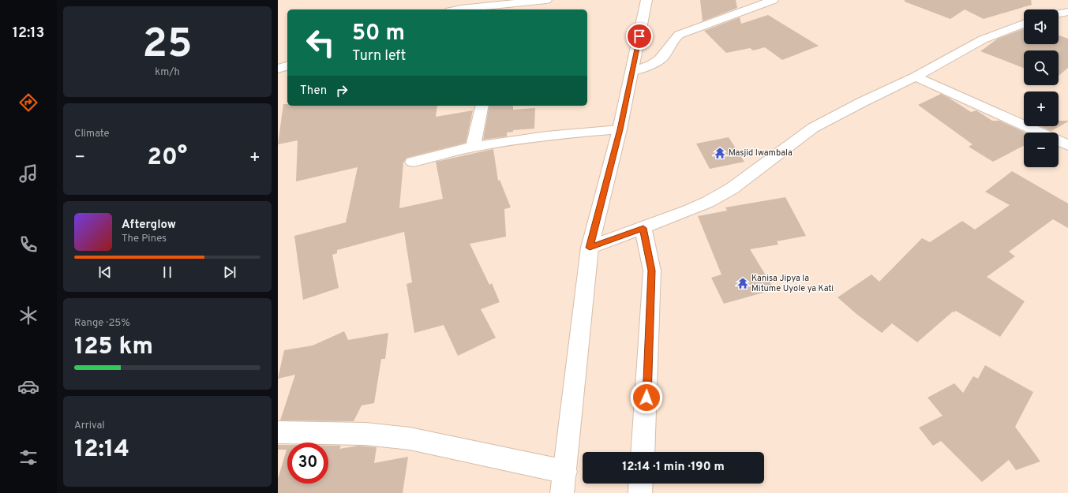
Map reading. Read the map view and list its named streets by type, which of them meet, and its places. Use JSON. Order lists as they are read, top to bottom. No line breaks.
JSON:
{"places":{"temple":["Masjid Iwambala","Kanisa Jipya la Mitume Uyole ya Kati"]},"page":{"tabs":"12:13","tile":[["25","km/h"],"Climate",["Range · 25%","125 km"],["Arrival","12:14"]],"map_buttons":["+","−"],"turn":["50 m","Turn left"],"then":"Then","heat":["−","20°","+"],"song":["Afterglow","The Pines"],"limit":"30","trip":"12:14 · 1 min · 190 m"}}
